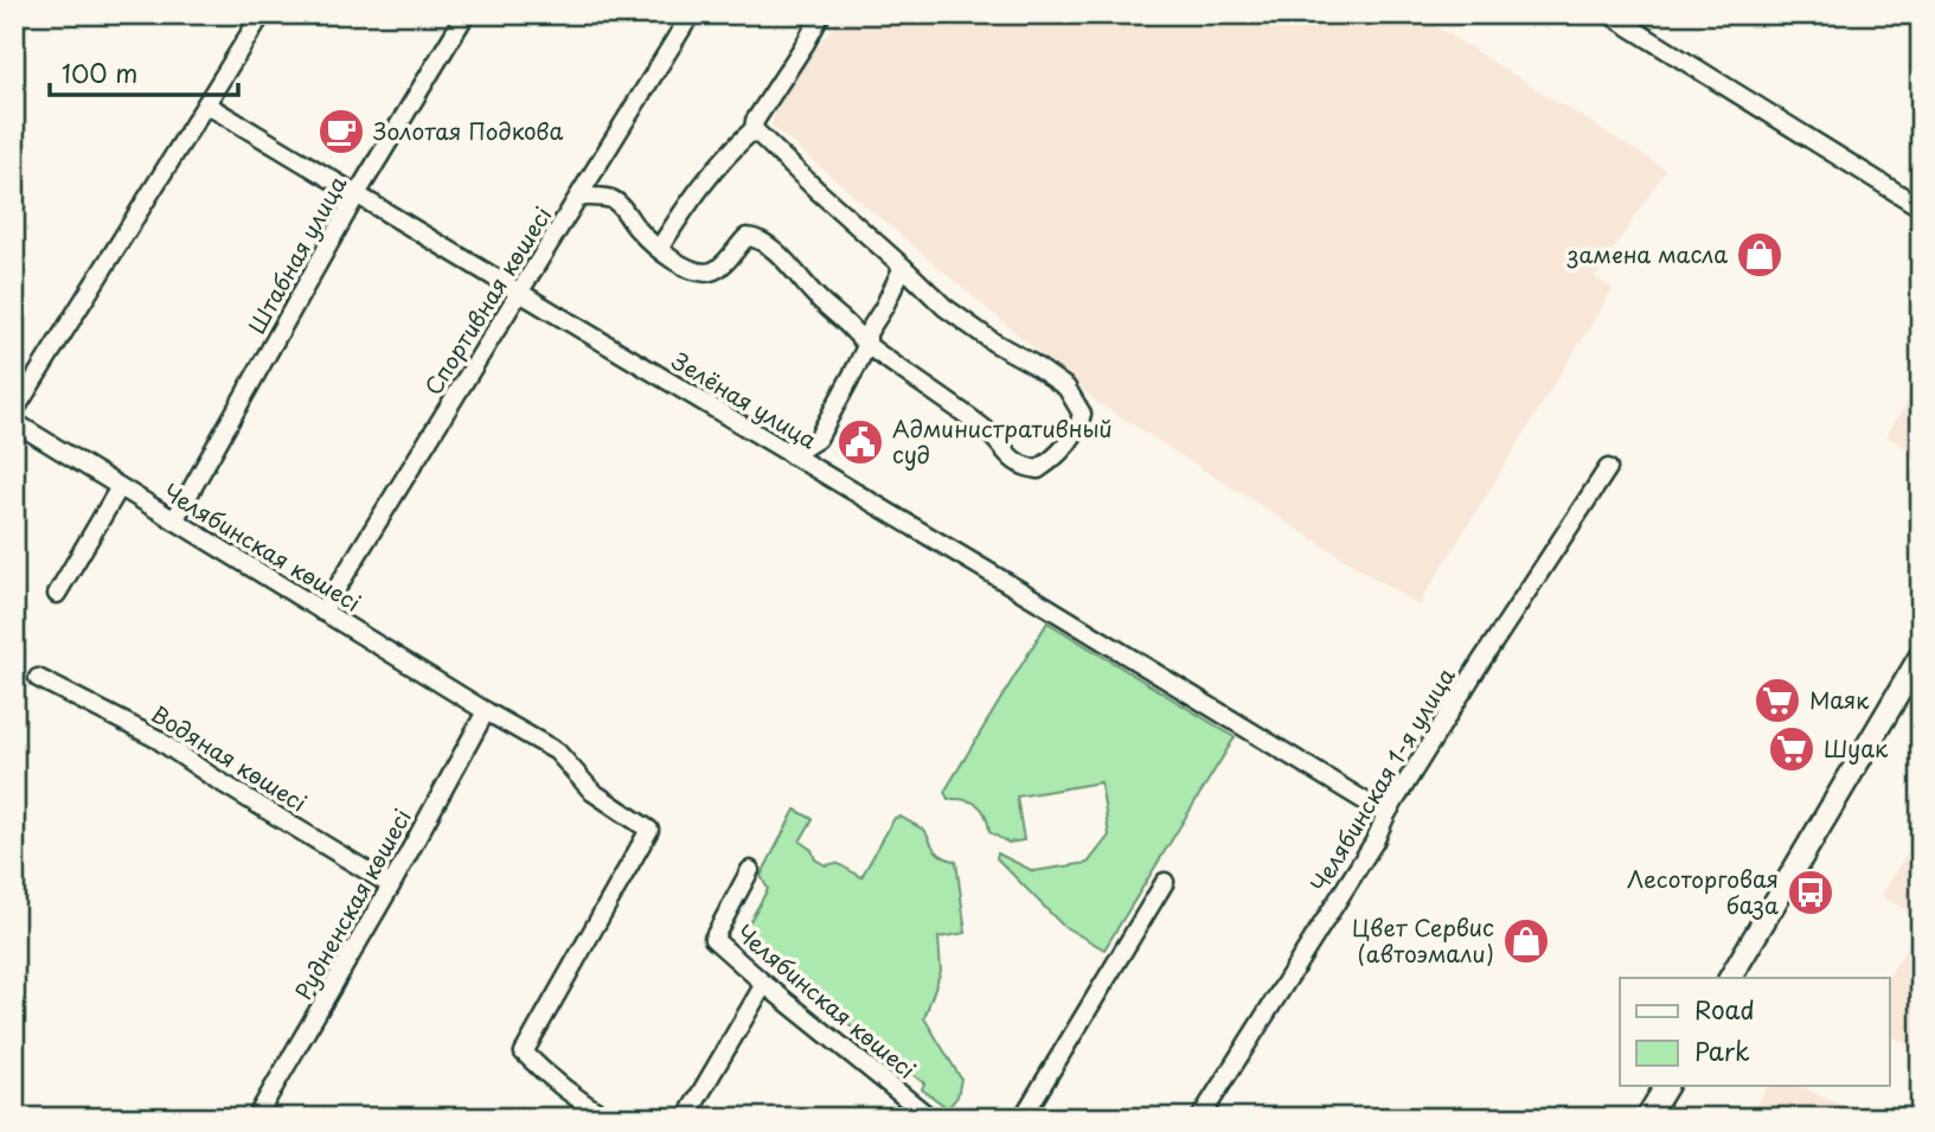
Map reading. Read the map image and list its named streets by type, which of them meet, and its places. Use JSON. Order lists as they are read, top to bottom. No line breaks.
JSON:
{"streets":{"street":["Штабная улица","Спортивная көшесі","Зелёная улица","Челябинская көшесі","Водяная көшесі","Челябинская 1-я улица","Рудненская көшесі"]},"crossings":[["Штабная улица","Зелёная улица"],["Штабная улица","Челябинская көшесі"],["Спортивная көшесі","Зелёная улица"],["Спортивная көшесі","Челябинская көшесі"],["Зелёная улица","Челябинская 1-я улица"],["Челябинская көшесі","Рудненская көшесі"],["Водяная көшесі","Рудненская көшесі"]],"places":{"cafe":["Золотая Подкова"],"shop":["замена масла","Цвет Сервис (автоэмали)"],"public building":["Административный суд"],"supermarket":["Маяк","Шуак"],"bus stop":["Лесоторговая база"]},"legend":["Road","Park"],"scale_bar":"100 m"}
